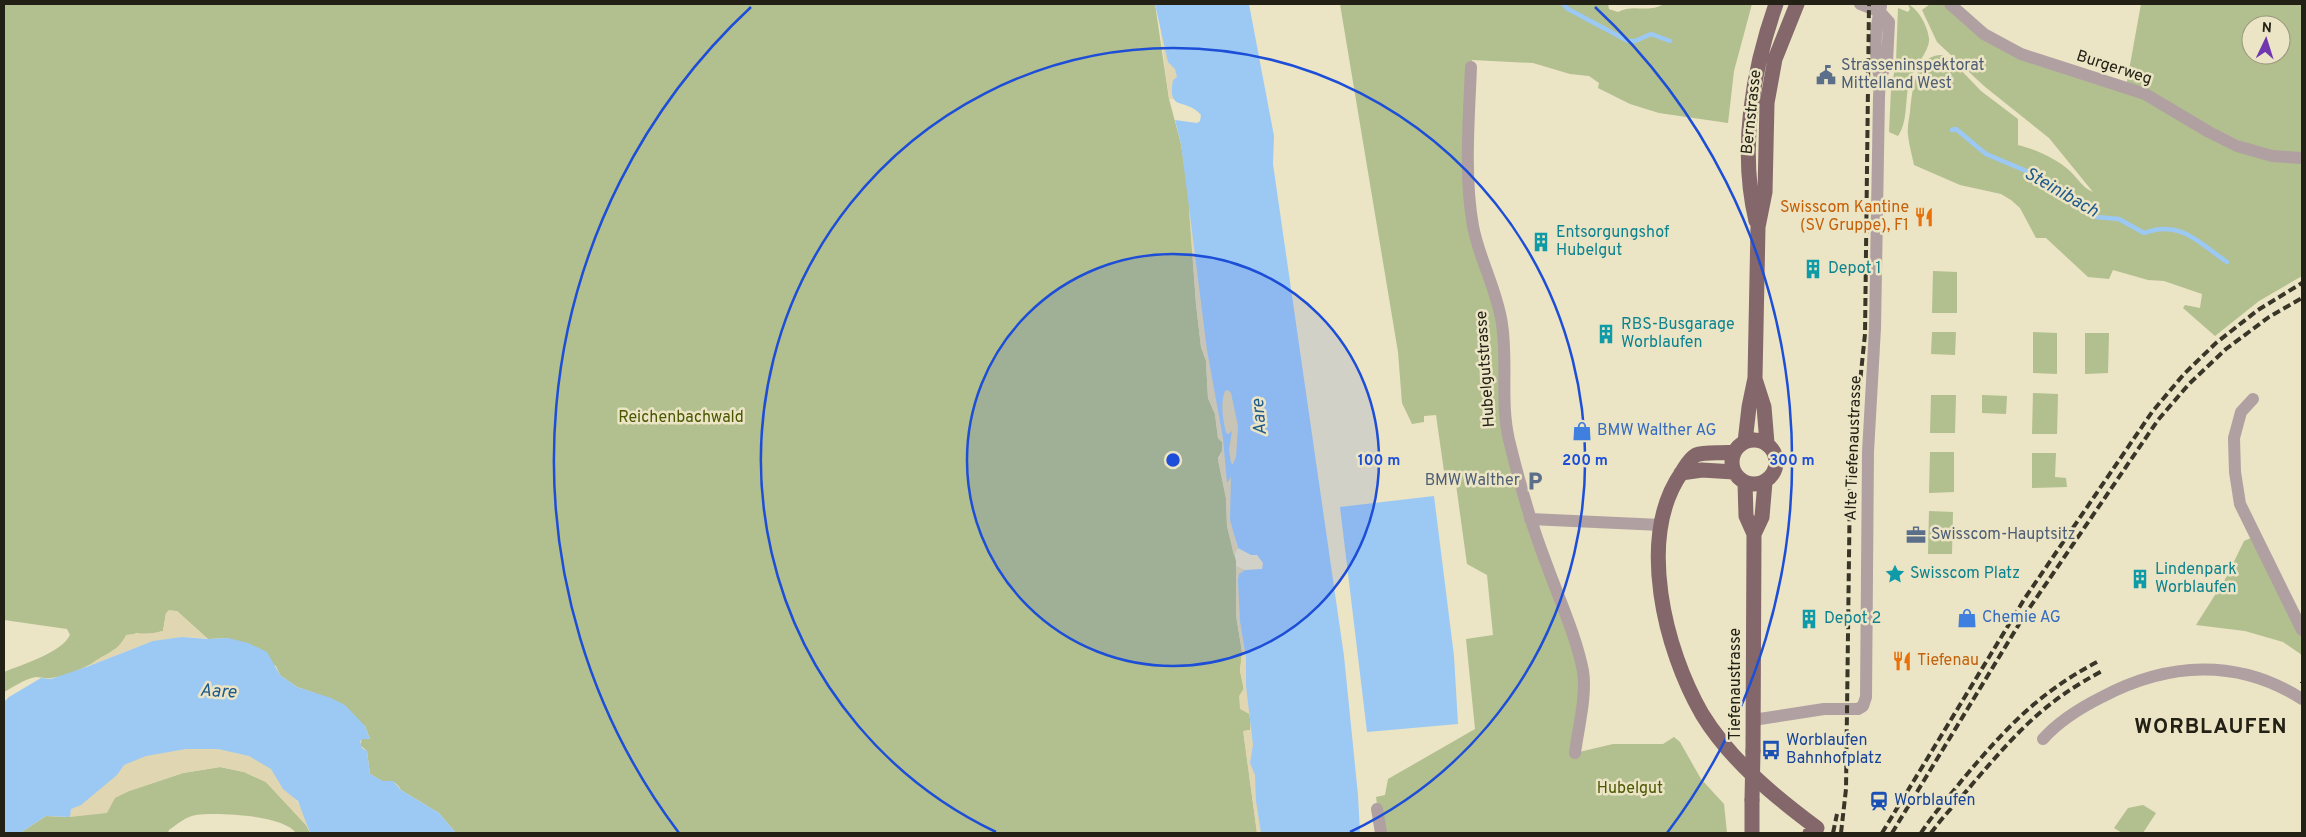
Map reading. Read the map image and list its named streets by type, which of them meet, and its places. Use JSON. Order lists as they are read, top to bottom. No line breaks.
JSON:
{"streets":{"main road":["Bernstrasse","Tiefenaustrasse"],"street":["Burgerweg","Hubelgutstrasse","Alte Tiefenaustrasse"]},"crossings":[["Bernstrasse","Tiefenaustrasse"],["Alte Tiefenaustrasse","Tiefenaustrasse"]],"districts":["WORBLAUFEN"],"water":["Steinibach","Aare"],"parks":["Reichenbachwald","Hubelgut"],"places":{"public building":["Strasseninspektorat Mittelland West"],"restaurant":["Swisscom Kantine (SV Gruppe), F1","Tiefenau"],"building":["Entsorgungshof Hubelgut","Depot 1","RBS-Busgarage Worblaufen","Lindenpark Worblaufen","Depot 2"],"shop":["BMW Walther AG","Chemie AG"],"parking":["BMW Walther"],"office":["Swisscom-Hauptsitz"],"place":["Swisscom Platz"],"bus stop":["Worblaufen Bahnhofplatz"],"station":["Worblaufen"]},"north":"top","rings":["100 m","200 m","300 m"]}
